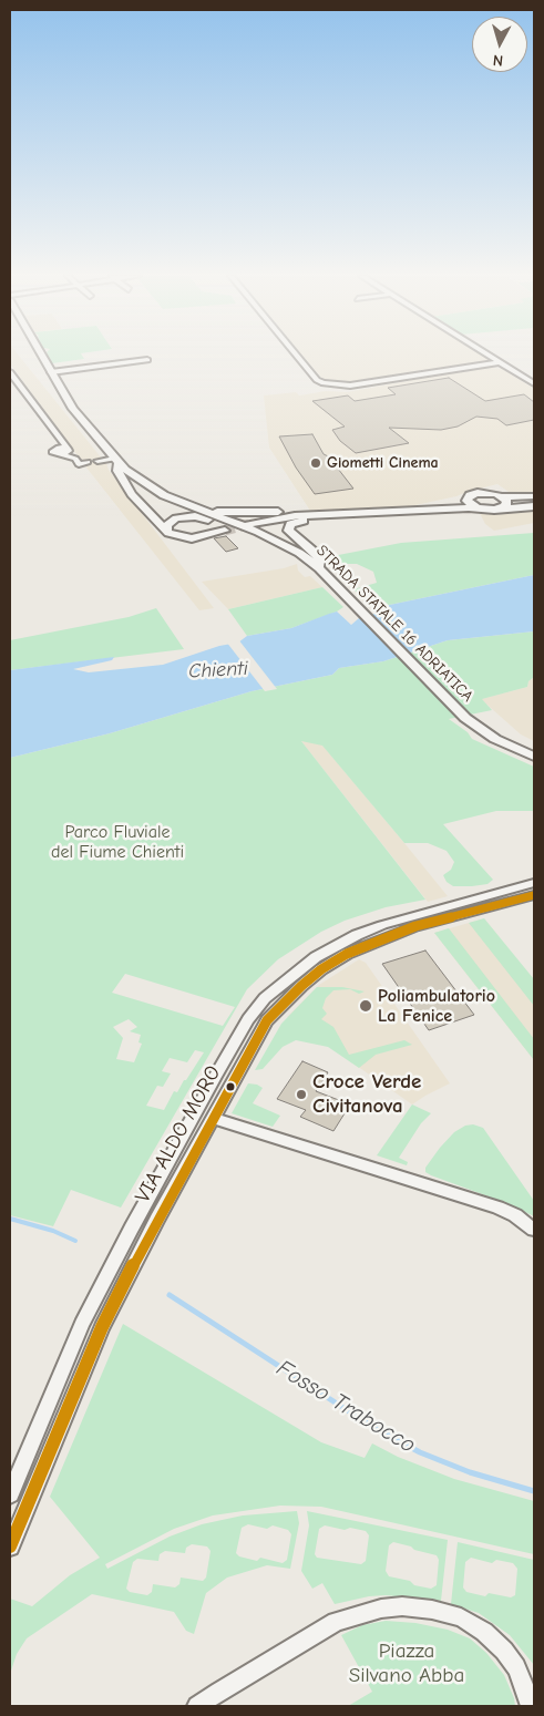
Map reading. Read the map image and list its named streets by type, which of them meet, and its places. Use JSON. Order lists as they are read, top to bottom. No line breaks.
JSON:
{"streets":{"main road":["STRADA STATALE 16 ADRIATICA"],"street":["VIA ALDO MORO"]},"water":["Chienti","Fosso Trabocco"],"parks":["Parco Fluviale del Fiume Chienti","Piazza Silvano Abba"],"places":["Giometti Cinema","Poliambulatorio La Fenice","Croce Verde Civitanova"],"north":"bottom"}
